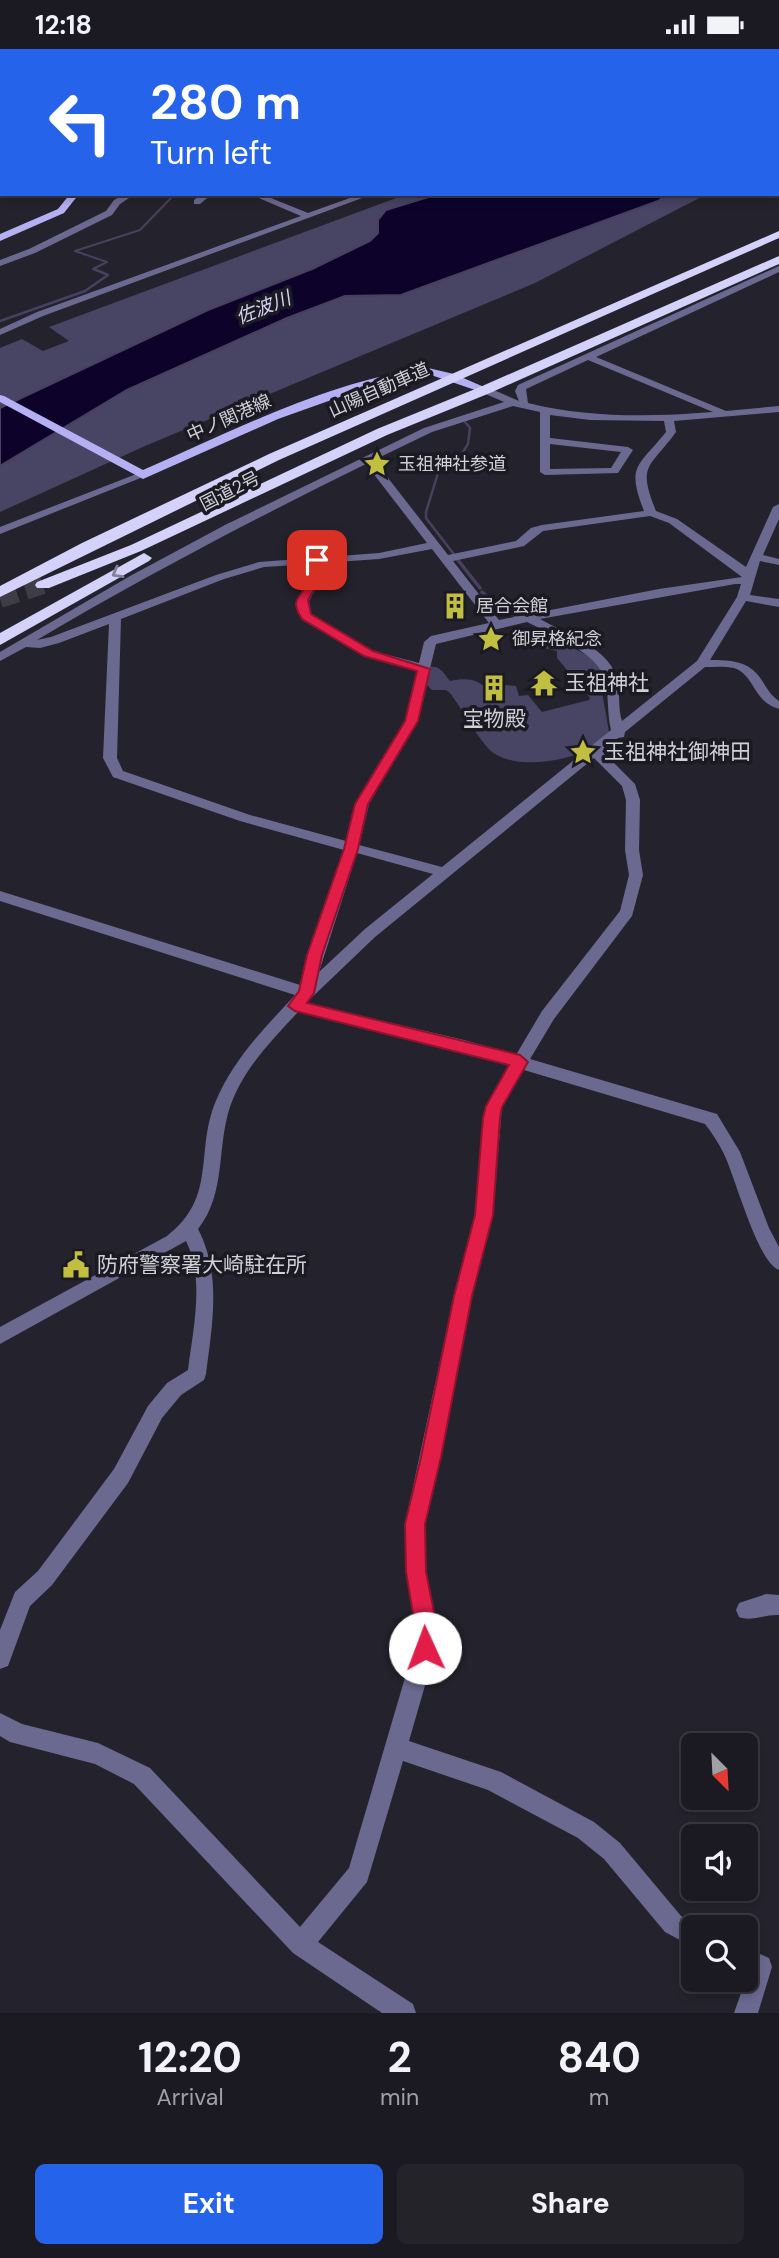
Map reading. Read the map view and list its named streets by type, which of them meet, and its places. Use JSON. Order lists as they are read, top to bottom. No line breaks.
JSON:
{"streets":{"highway":["山陽自動車道","国道2号"],"main road":["中ノ関港線"]},"crossings":[["中ノ関港線","国道2号"]],"water":["佐波川"],"places":{"place":["玉祖神社参道","御昇格紀念","玉祖神社御神田"],"building":["居合会館","宝物殿"],"temple":["玉祖神社"],"public building":["防府警察署大崎駐在所"]},"north":"bottom right","page":{"status":"12:18","turn":["280 m","Turn left"],"eta":["12:20","Arrival","2","min","840","m"],"buttons":["Exit","Share"]}}
